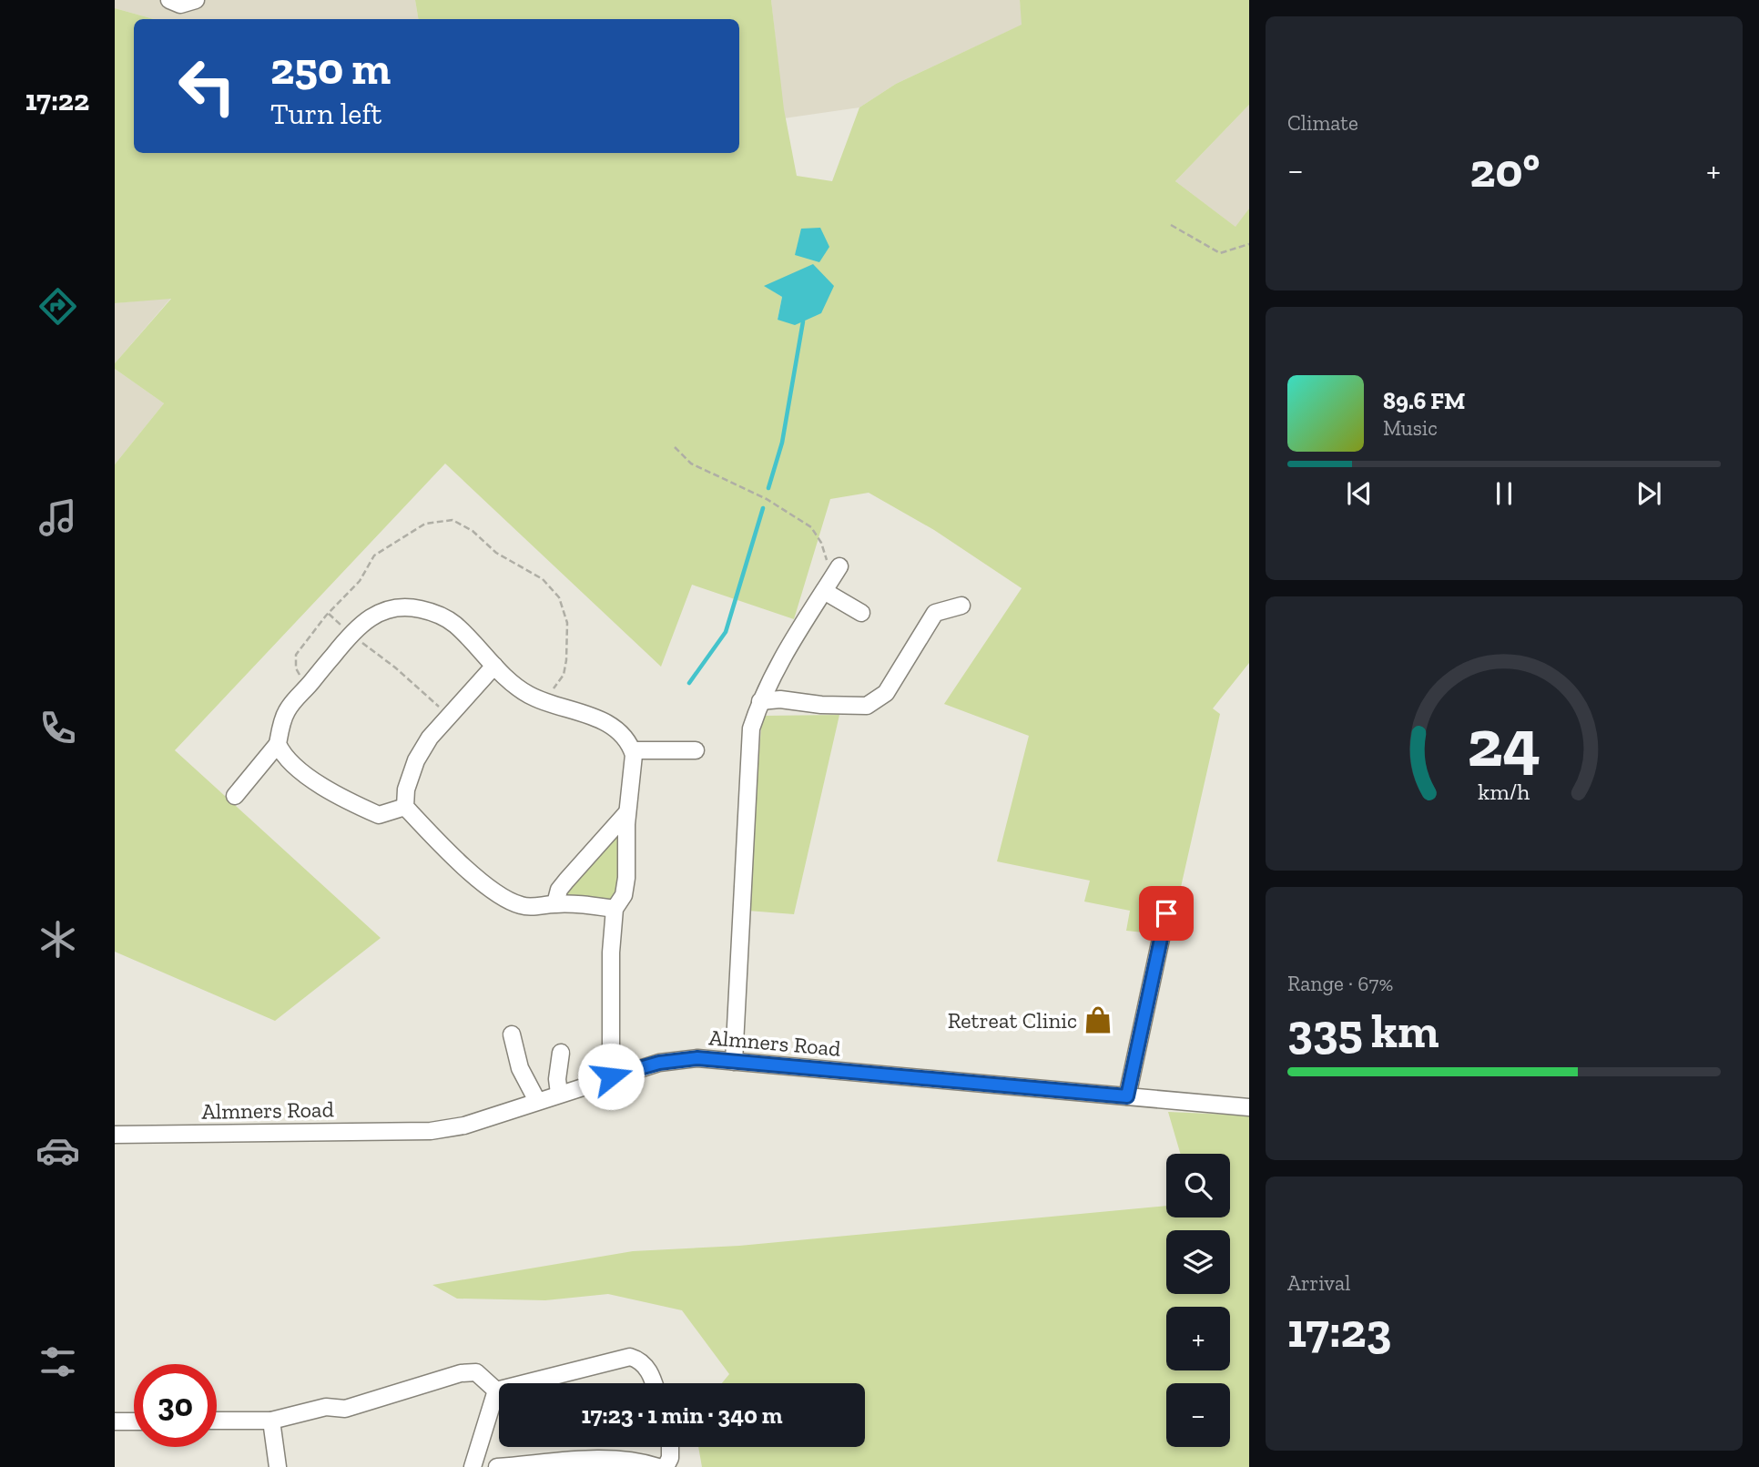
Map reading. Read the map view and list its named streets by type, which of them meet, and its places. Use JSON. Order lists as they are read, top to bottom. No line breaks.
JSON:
{"streets":{"street":["Almners Road"]},"places":{"shop":["Retreat Clinic"]},"page":{"tabs":"17:22","tile":["Climate",["Range · 67%","335 km"],["Arrival","17:23"]],"turn":["250 m","Turn left"],"heat":["−","20°","+"],"song":["89.6 FM","Music"],"map_buttons":["+","−"],"limit":"30","trip":"17:23 · 1 min · 340 m","gauge":["24","km/h"]}}
